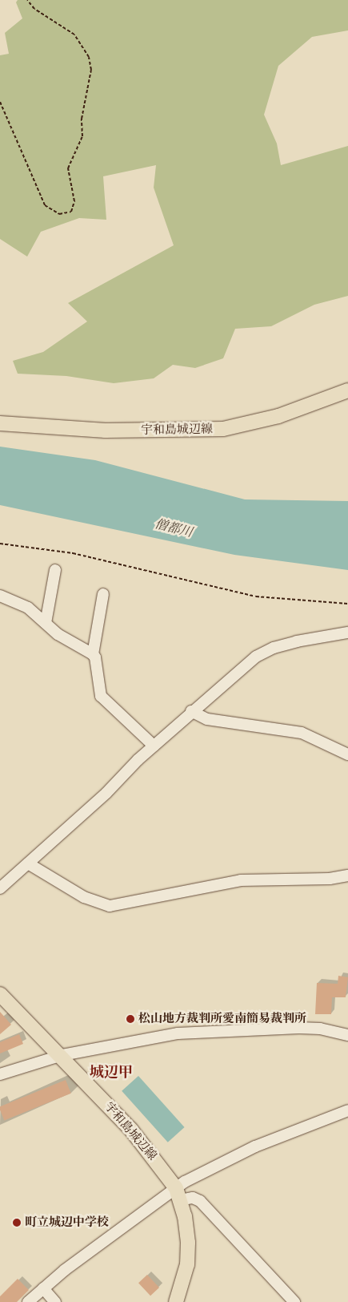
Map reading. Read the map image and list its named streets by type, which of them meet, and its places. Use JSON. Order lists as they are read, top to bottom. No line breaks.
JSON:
{"streets":{"main road":["宇和島城辺線"]},"districts":["城辺甲"],"water":["僧都川"],"places":["松山地方裁判所愛南簡易裁判所","町立城辺中学校"]}
